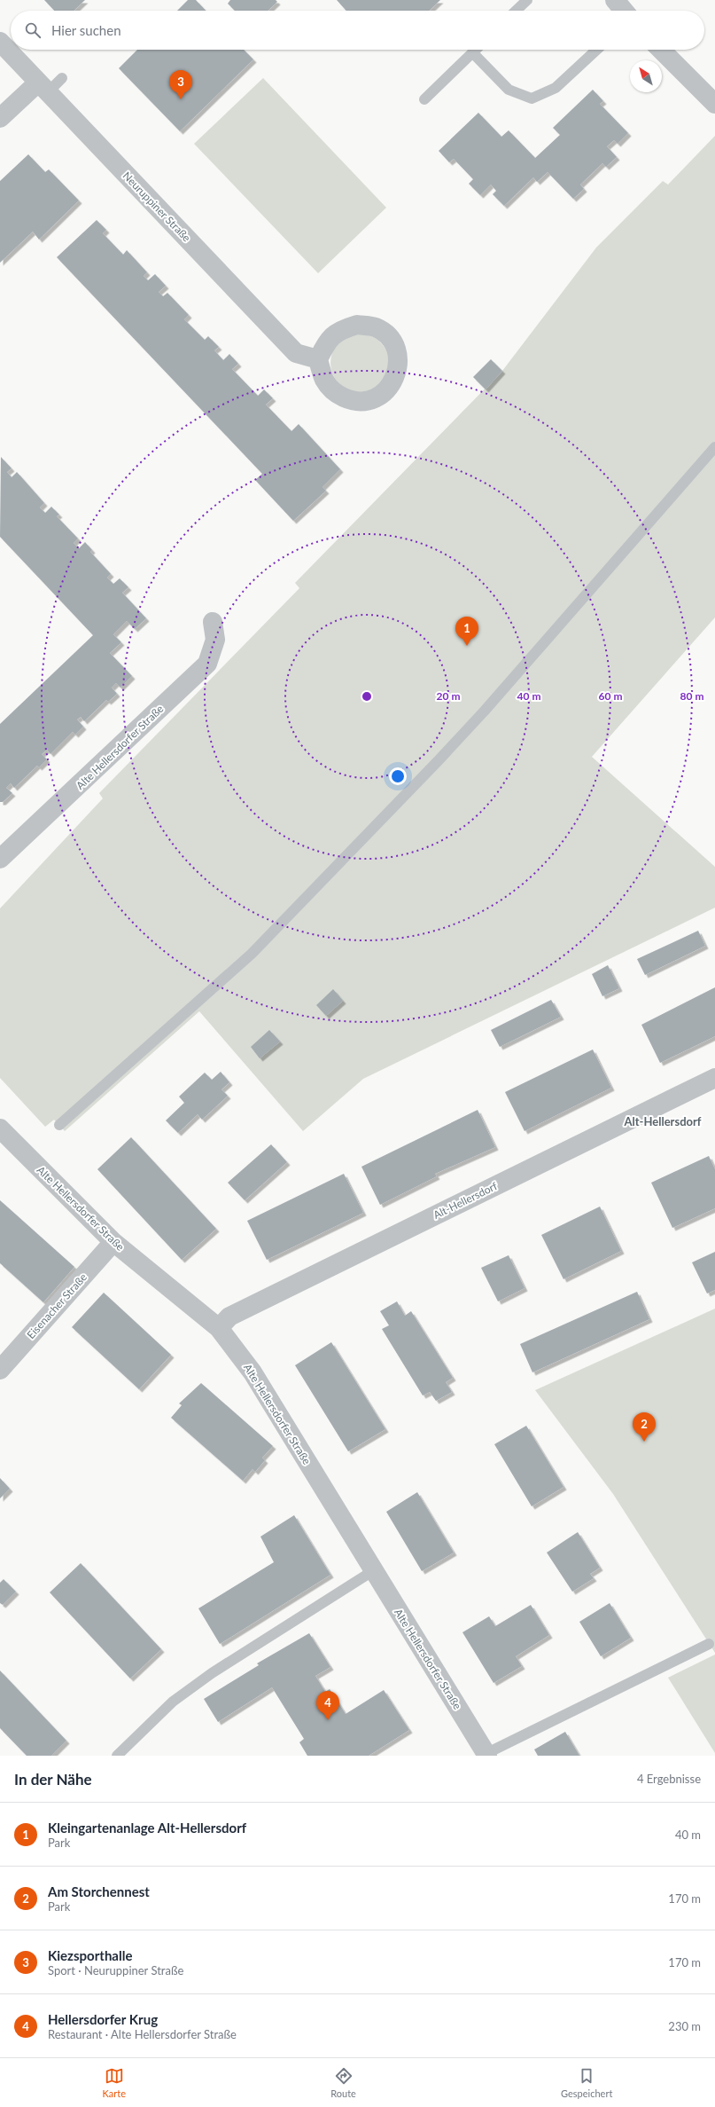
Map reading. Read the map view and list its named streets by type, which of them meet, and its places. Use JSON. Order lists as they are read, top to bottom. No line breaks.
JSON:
{"streets":{"street":["Neuruppiner Straße","Alte Hellersdorfer Straße","Alt-Hellersdorf","Eisenacher Straße"]},"crossings":[["Alte Hellersdorfer Straße","Alt-Hellersdorf"],["Alte Hellersdorfer Straße","Eisenacher Straße"]],"districts":["Alt-Hellersdorf"],"north":"top left","page":{"search":"Hier suchen","pins":["3","1","2","4"],"heading":["In der Nähe","4 Ergebnisse"],"list":[{"mark":"1","name":"Kleingartenanlage Alt-Hellersdorf","note":"Park","value":"40 m"},{"mark":"2","name":"Am Storchennest","note":"Park","value":"170 m"},{"mark":"3","name":"Kiezsporthalle","note":"Sport · Neuruppiner Straße","value":"170 m"},{"mark":"4","name":"Hellersdorfer Krug","note":"Restaurant · Alte Hellersdorfer Straße","value":"230 m"}],"nav":["Karte","Route","Gespeichert"]},"rings":["20 m","40 m","60 m","80 m"]}
